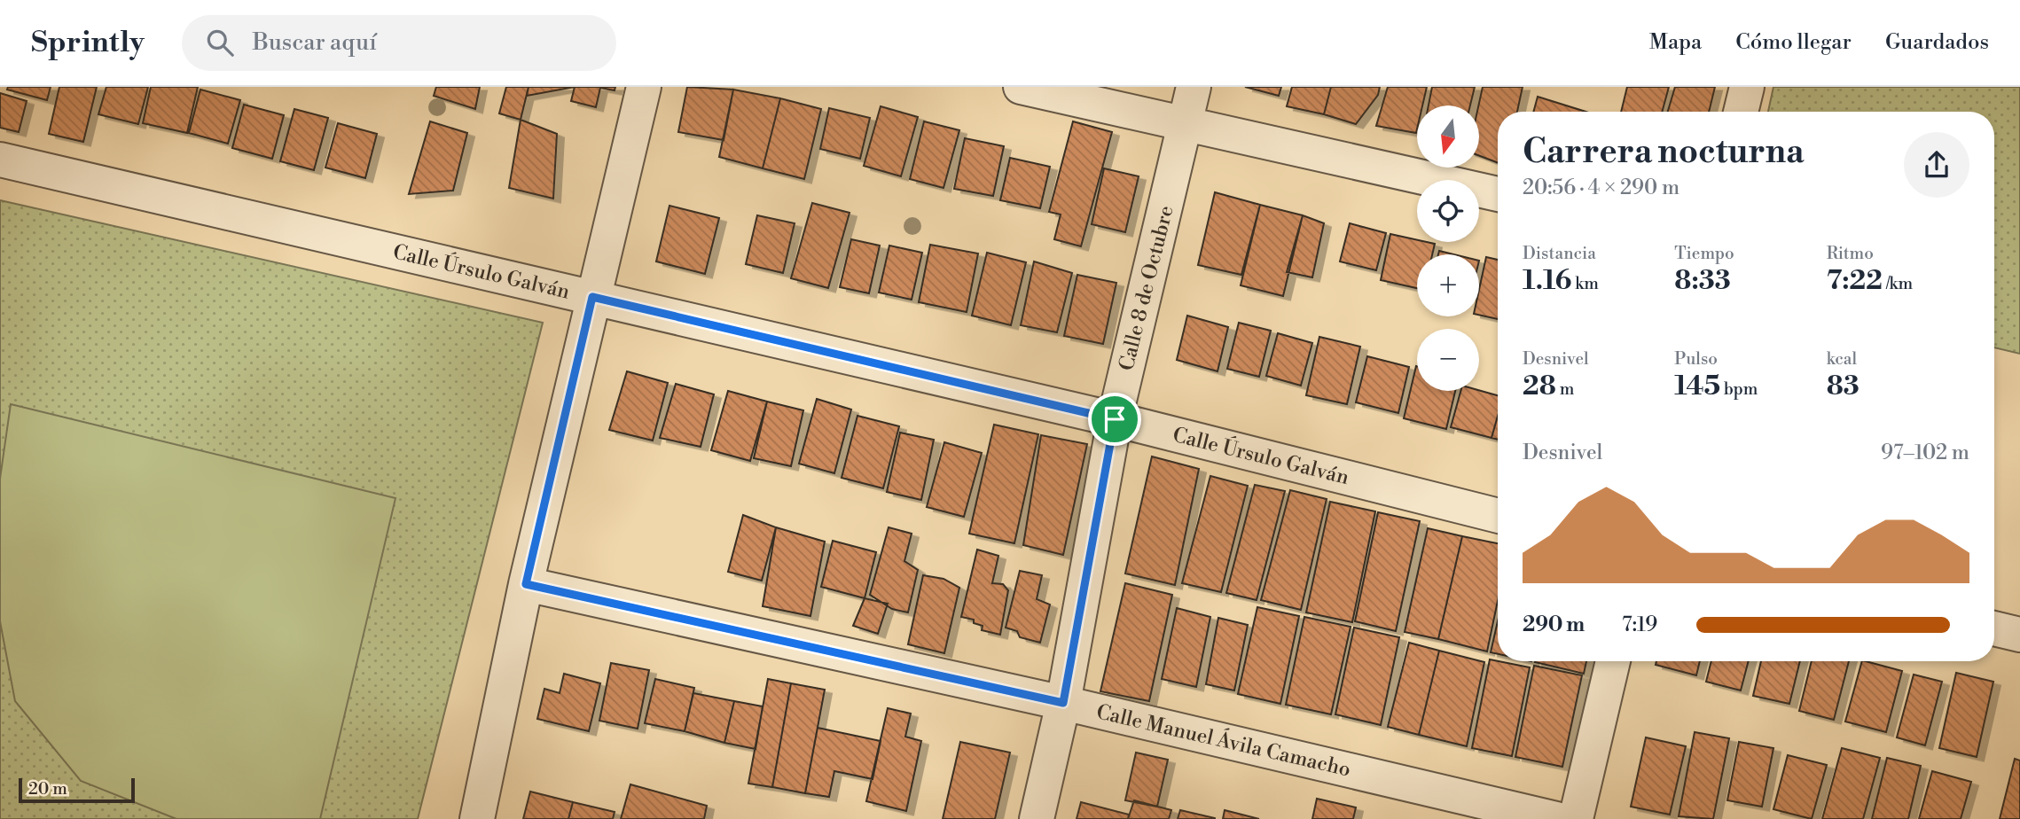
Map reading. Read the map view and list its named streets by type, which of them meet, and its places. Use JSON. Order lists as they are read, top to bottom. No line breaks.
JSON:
{"streets":{"street":["Calle Úrsulo Galván","Calle 8 de Octubre","Calle Manuel Ávila Camacho"]},"crossings":[["Calle Úrsulo Galván","Calle 8 de Octubre"],["Calle 8 de Octubre","Calle Manuel Ávila Camacho"]],"scale_bar":"20 m","north":"bottom","page":{"header":"Sprintly","search":"Buscar aquí","nav":["Mapa","Cómo llegar","Guardados"],"map_buttons":["+","−"],"heading":["Carrera nocturna","20:56 · 4 × 290 m"],"stats":[["Distancia","1.16 km"],["Tiempo","8:33"],["Ritmo","7:22 /km"],["Desnivel","28 m"],["Pulso","145 bpm"],["kcal","83"]],"chart":["Desnivel","97–102 m"],"list":[{"name":"290 m","note":"7:19"}],"scale":"20 m"}}
